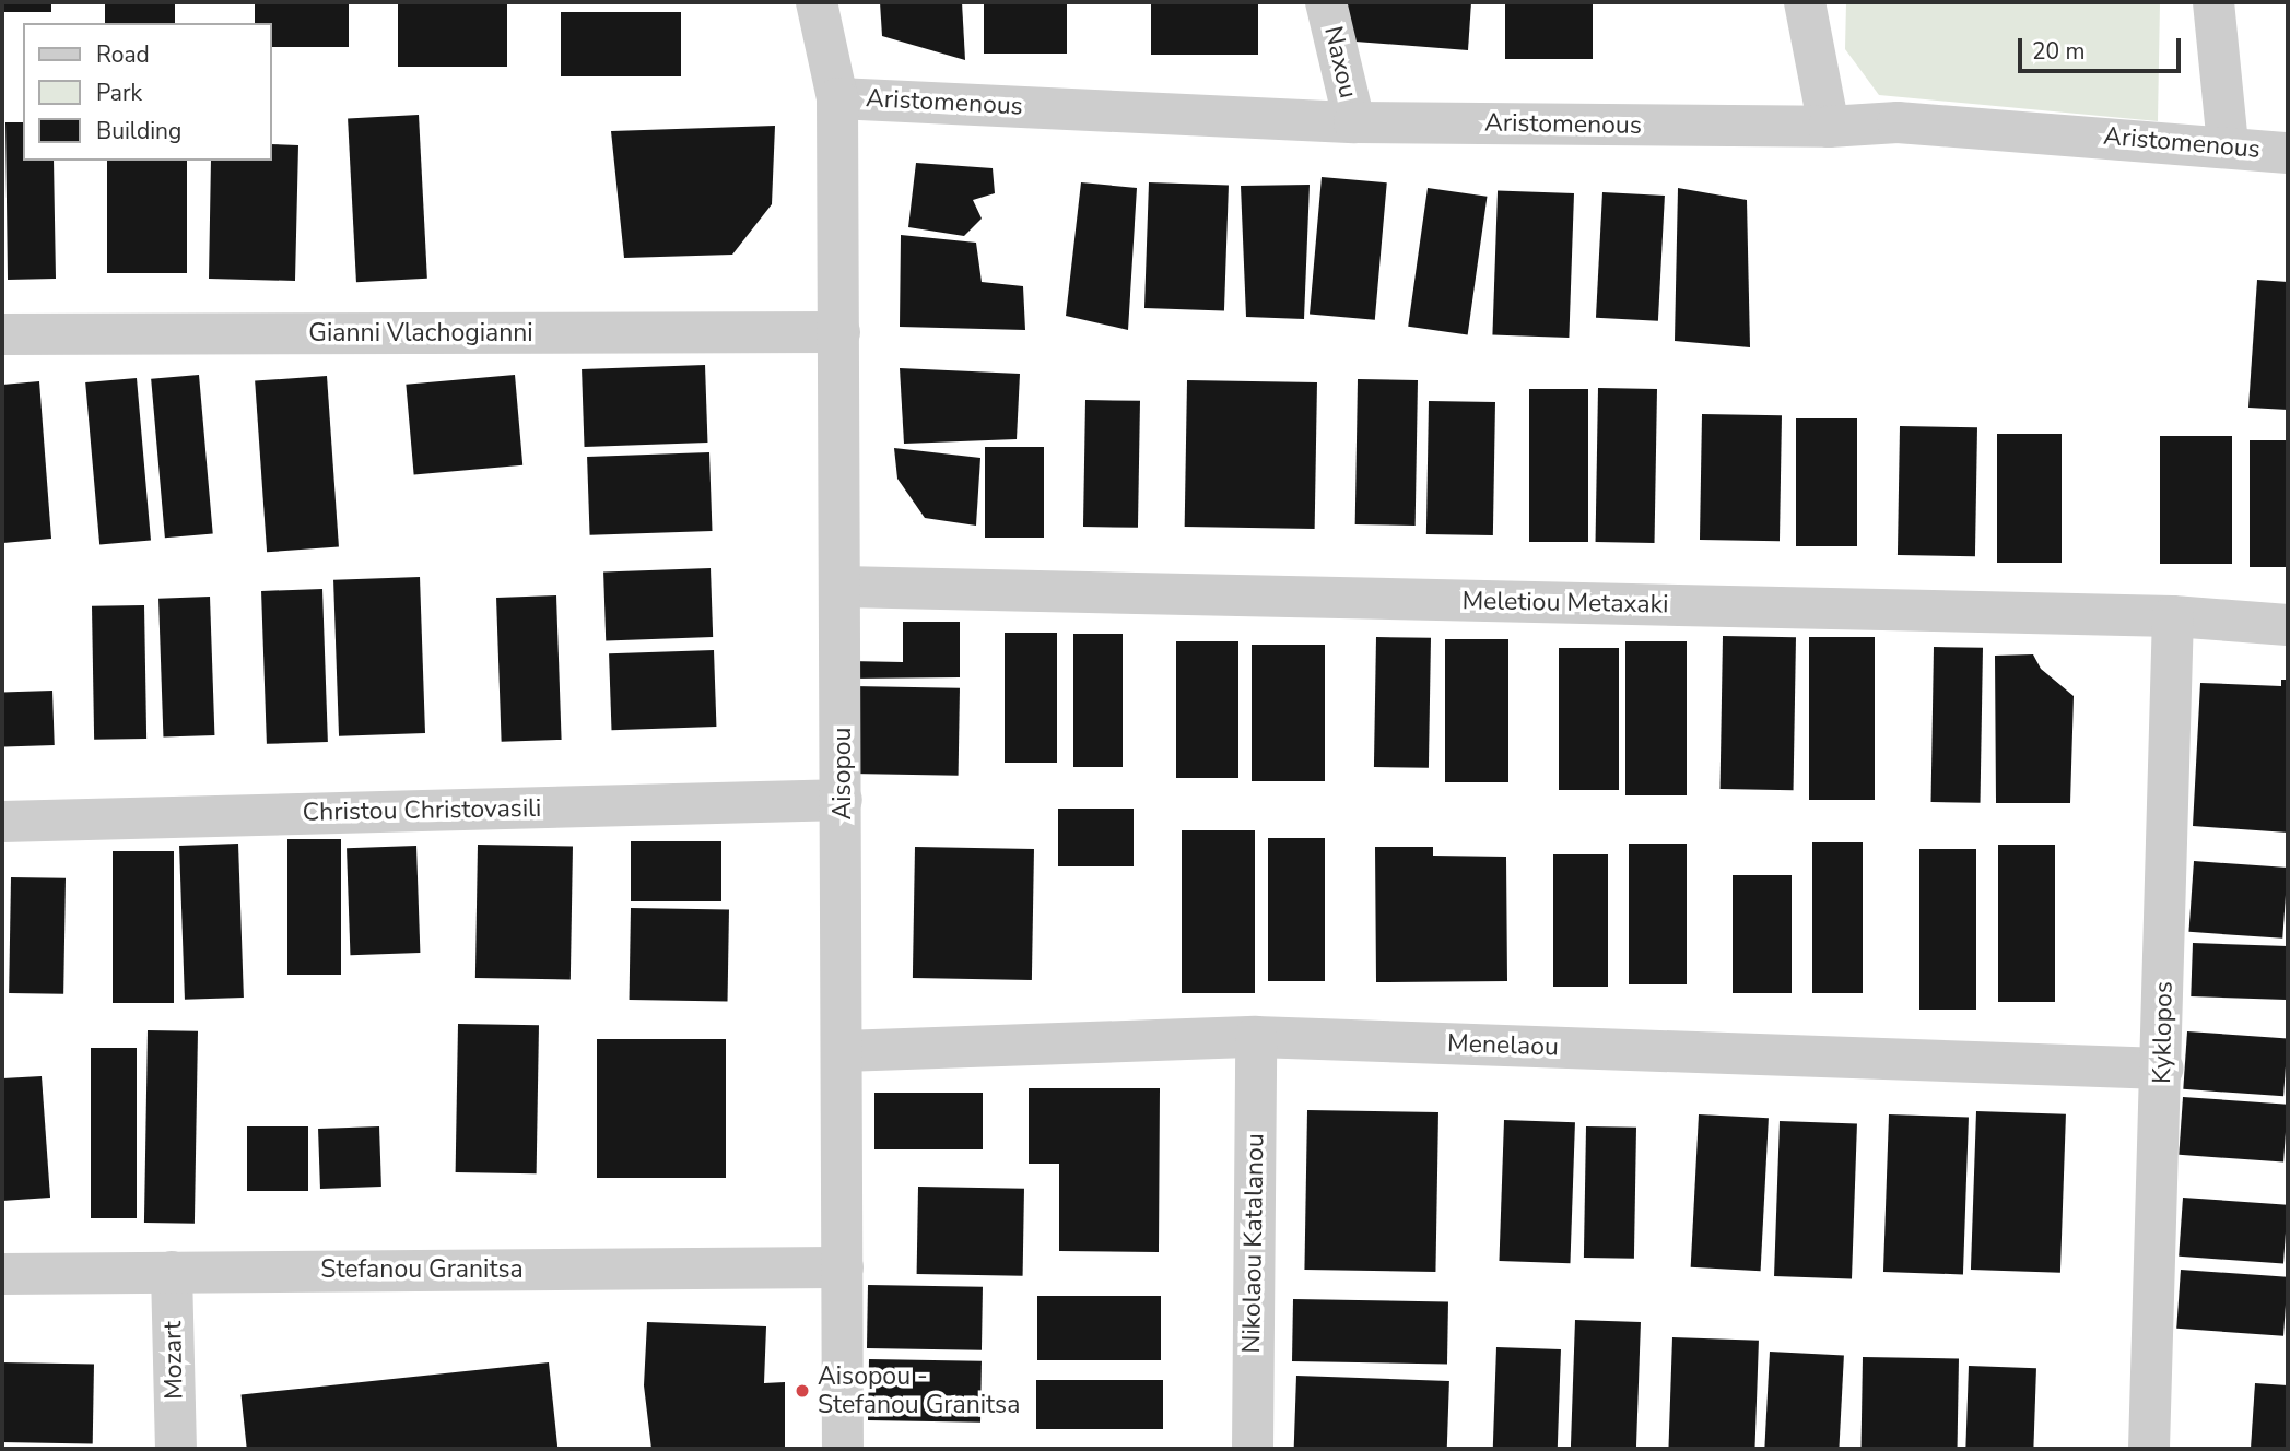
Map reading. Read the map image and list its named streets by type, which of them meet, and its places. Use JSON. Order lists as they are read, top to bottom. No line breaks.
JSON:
{"streets":{"street":["Naxou","Aristomenous","Gianni Vlachogianni","Meletiou Metaxaki","Aisopou","Christou Christovasili","Kyklopos","Menelaou","Nikolaou Katalanou","Stefanou Granitsa","Mozart"]},"crossings":[["Naxou","Aristomenous"],["Aristomenous","Aisopou"],["Gianni Vlachogianni","Aisopou"],["Meletiou Metaxaki","Aisopou"],["Meletiou Metaxaki","Kyklopos"],["Aisopou","Christou Christovasili"],["Aisopou","Menelaou"],["Aisopou","Stefanou Granitsa"],["Kyklopos","Menelaou"],["Menelaou","Nikolaou Katalanou"],["Stefanou Granitsa","Mozart"]],"places":["Aisopou - Stefanou Granitsa"],"legend":["Road","Park","Building"],"scale_bar":"20 m"}
